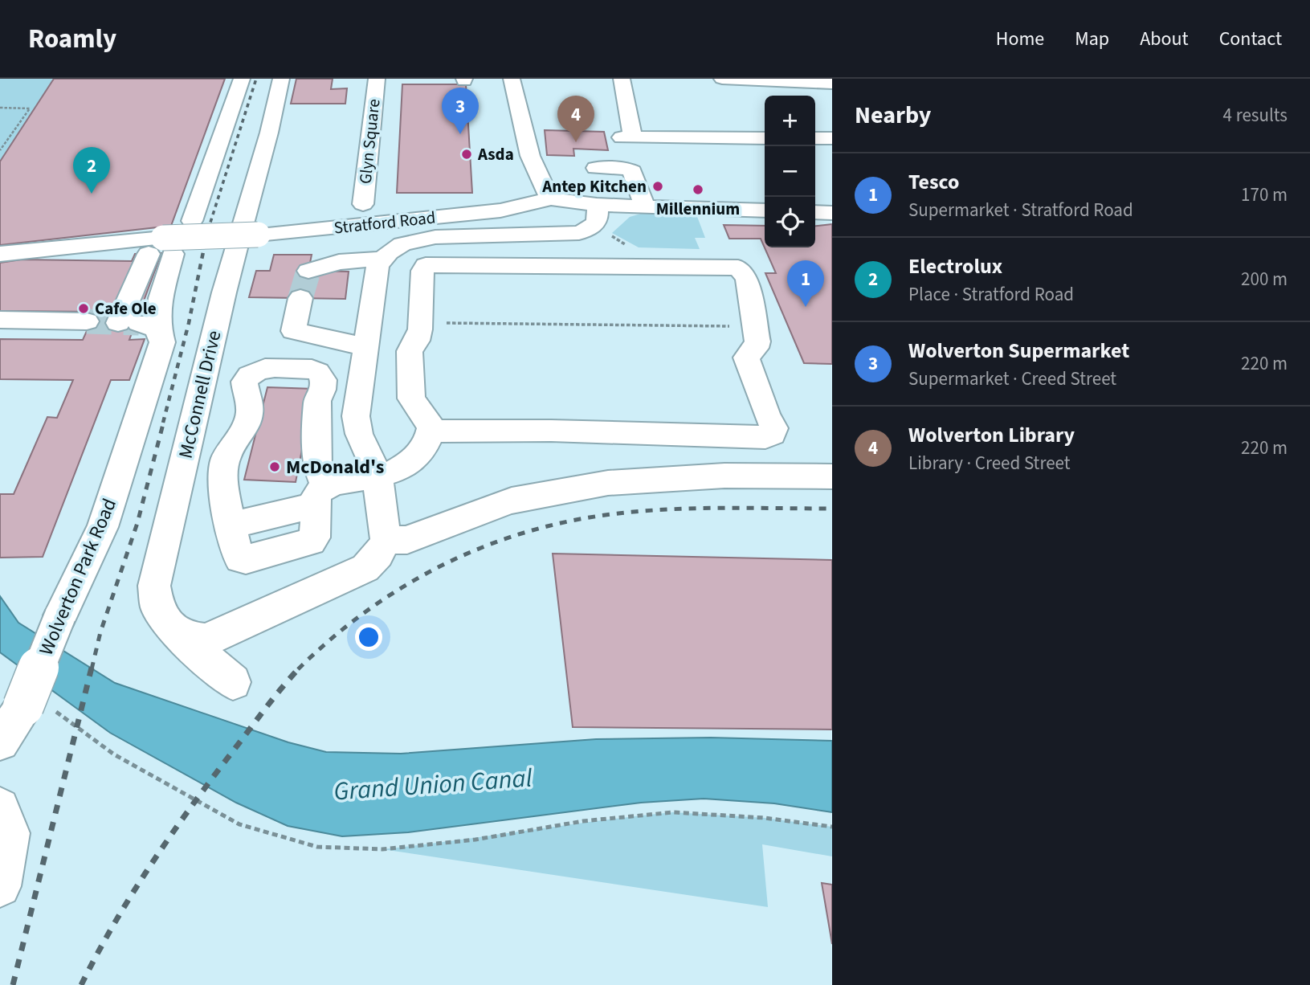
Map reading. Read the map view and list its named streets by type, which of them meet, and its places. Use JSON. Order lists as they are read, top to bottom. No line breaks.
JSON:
{"streets":{"street":["Glyn Square","Stratford Road","McConnell Drive","Wolverton Park Road"]},"water":["Grand Union Canal"],"places":["Asda","Antep Kitchen","Millennium","Cafe Ole","McDonald's"],"page":{"header":"Roamly","nav":["Home","Map","About","Contact"],"heading":["Nearby","4 results"],"pins":["3","4","2","1"],"map_buttons":["+","−"],"list":[{"mark":"1","name":"Tesco","note":"Supermarket · Stratford Road","value":"170 m"},{"mark":"2","name":"Electrolux","note":"Place · Stratford Road","value":"200 m"},{"mark":"3","name":"Wolverton Supermarket","note":"Supermarket · Creed Street","value":"220 m"},{"mark":"4","name":"Wolverton Library","note":"Library · Creed Street","value":"220 m"}]}}
